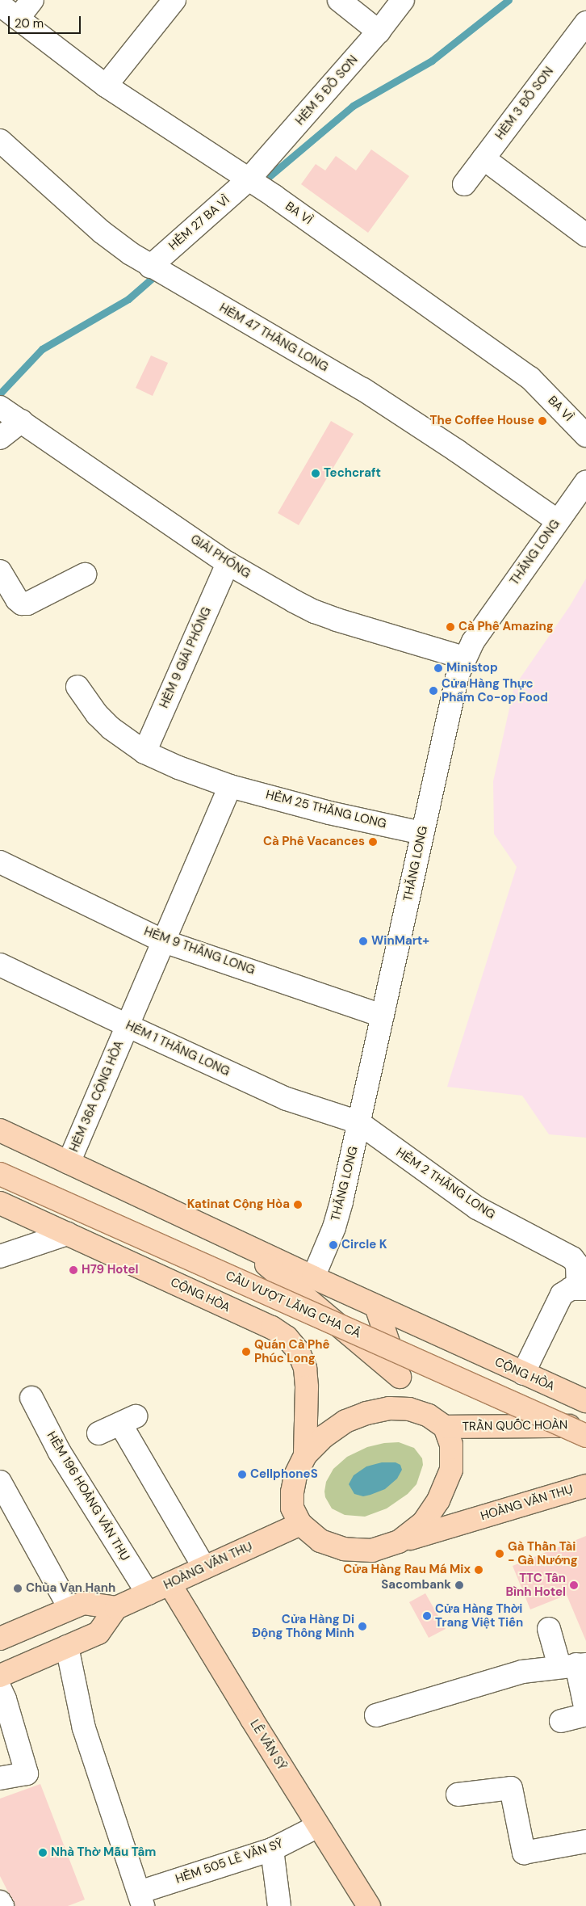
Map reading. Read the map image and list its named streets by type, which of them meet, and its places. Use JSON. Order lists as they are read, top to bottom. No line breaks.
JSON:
{"streets":{"main road":["CỘNG HÒA","CẦU VƯỢT LĂNG CHA CẢ","TRẦN QUỐC HOÀN","HOÀNG VĂN THỤ","LÊ VĂN SỸ"],"street":["HẺM 5 ĐỒ SƠN","HẺM 3 ĐỒ SƠN","BA VÌ","HẺM 27 BA VÌ","HẺM 47 THĂNG LONG","THĂNG LONG","GIẢI PHÓNG","HẺM 9 GIẢI PHÓNG","HẺM 25 THĂNG LONG","HẺM 9 THĂNG LONG","HẺM 1 THĂNG LONG","HẺM 36A CỘNG HÒA","HẺM 2 THĂNG LONG","HẺM 196 HOÀNG VĂN THỤ","HẺM 505 LÊ VĂN SỸ"]},"crossings":[["HẺM 5 ĐỒ SƠN","BA VÌ"],["HẺM 5 ĐỒ SƠN","HẺM 27 BA VÌ"],["BA VÌ","HẺM 27 BA VÌ"],["HẺM 27 BA VÌ","HẺM 47 THĂNG LONG"],["HẺM 47 THĂNG LONG","THĂNG LONG"],["THĂNG LONG","GIẢI PHÓNG"],["THĂNG LONG","HẺM 25 THĂNG LONG"],["THĂNG LONG","HẺM 9 THĂNG LONG"],["THĂNG LONG","HẺM 1 THĂNG LONG"],["THĂNG LONG","HẺM 2 THĂNG LONG"],["THĂNG LONG","CỘNG HÒA"],["GIẢI PHÓNG","HẺM 9 GIẢI PHÓNG"],["HẺM 9 GIẢI PHÓNG","HẺM 25 THĂNG LONG"],["HẺM 25 THĂNG LONG","HẺM 36A CỘNG HÒA"],["HẺM 9 THĂNG LONG","HẺM 36A CỘNG HÒA"],["HẺM 1 THĂNG LONG","HẺM 36A CỘNG HÒA"],["HẺM 1 THĂNG LONG","HẺM 2 THĂNG LONG"],["HẺM 36A CỘNG HÒA","CỘNG HÒA"],["HẺM 196 HOÀNG VĂN THỤ","HOÀNG VĂN THỤ"],["HOÀNG VĂN THỤ","LÊ VĂN SỸ"],["LÊ VĂN SỸ","HẺM 505 LÊ VĂN SỸ"]],"places":["The Coffee House","Techcraft","Cà Phê Amazing","Ministop","Cửa Hàng Thực Phẩm Co-op Food","Cà Phê Vacances","WinMart+","Katinat Cộng Hòa","Circle K","H79 Hotel","Quán Cà Phê Phúc Long","CellphoneS","Gà Thần Tài - Gà Nướng","Cửa Hàng Rau Má Mix","Sacombank","TTC Tân Bình Hotel","Chùa Vạn Hạnh","Cửa Hàng Thời Trang Việt Tiến","Cửa Hàng Di Động Thông Minh","Nhà Thờ Mẫu Tâm"],"scale_bar":"20 m"}
